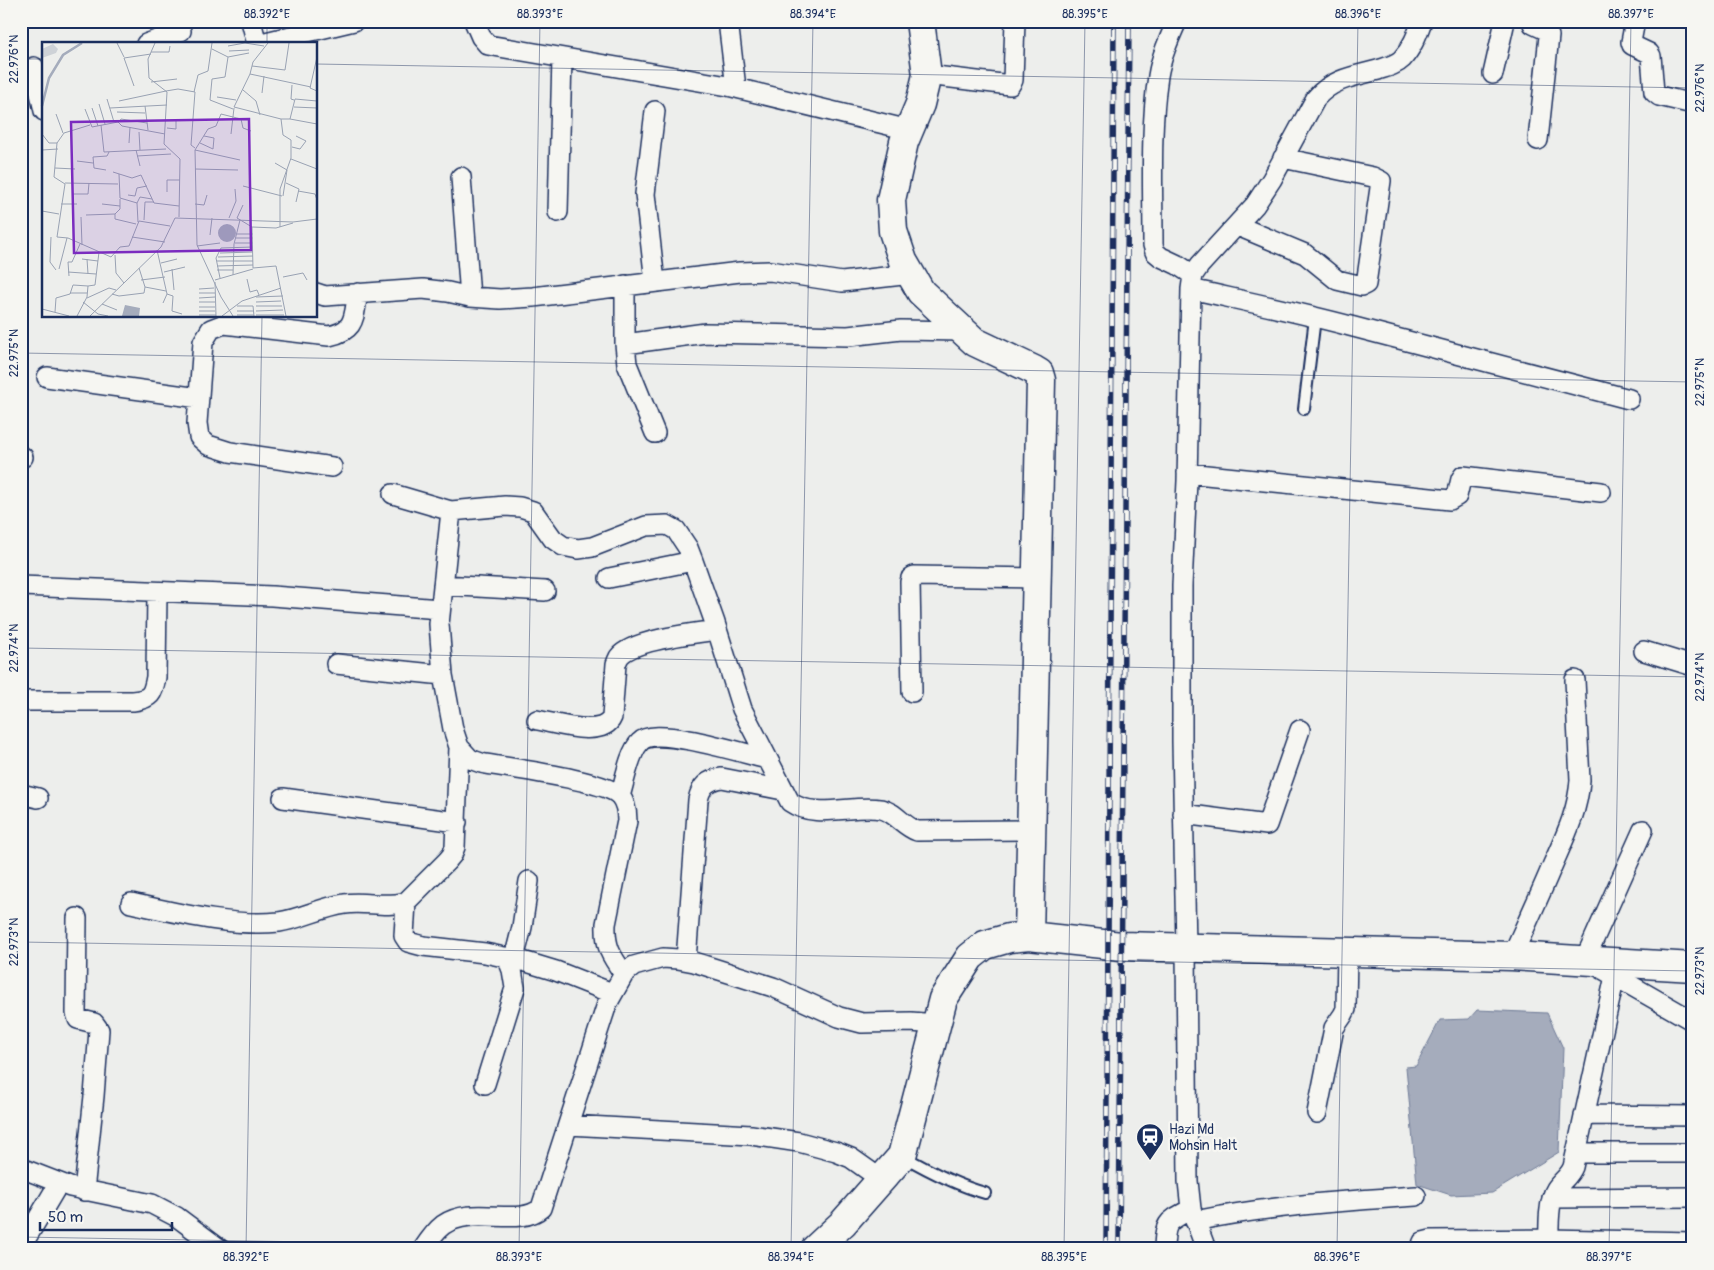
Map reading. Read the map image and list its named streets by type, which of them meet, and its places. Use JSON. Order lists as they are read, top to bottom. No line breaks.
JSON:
{"places":{"station":["Hazi Md Mohsin Halt"]},"scale_bar":"50 m","coordinates":["88.392°E","88.393°E","88.394°E","88.395°E","88.396°E","88.397°E","22.976°N","22.975°N","22.974°N","22.973°N"]}
